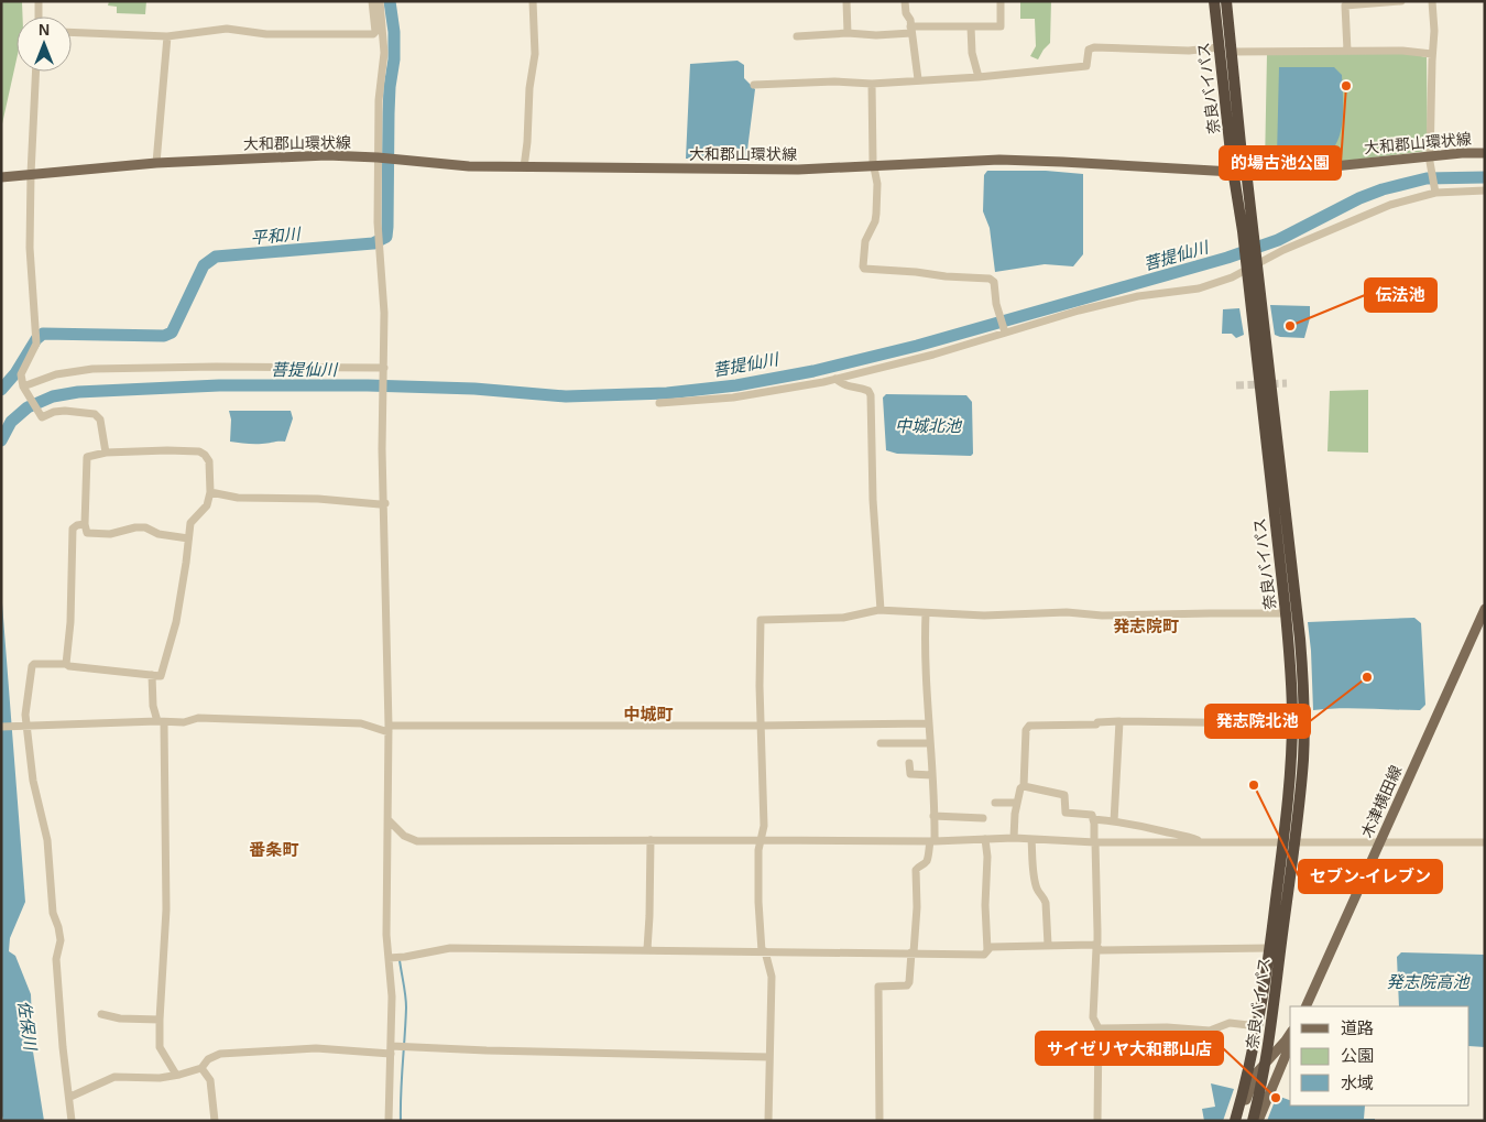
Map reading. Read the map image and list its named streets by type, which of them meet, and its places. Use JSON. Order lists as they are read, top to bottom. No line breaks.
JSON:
{"streets":{"highway":["奈良バイパス"],"main road":["大和郡山環状線","木津横田線"]},"crossings":[["奈良バイパス","大和郡山環状線"]],"districts":["発志院町","中城町","番条町"],"water":["平和川","菩提仙川","中城北池","発志院高池","佐保川"],"places":["的場古池公園","伝法池","発志院北池","セブン-イレブン","サイゼリヤ大和郡山店"],"legend":["道路","公園","水域"],"north":"top"}
